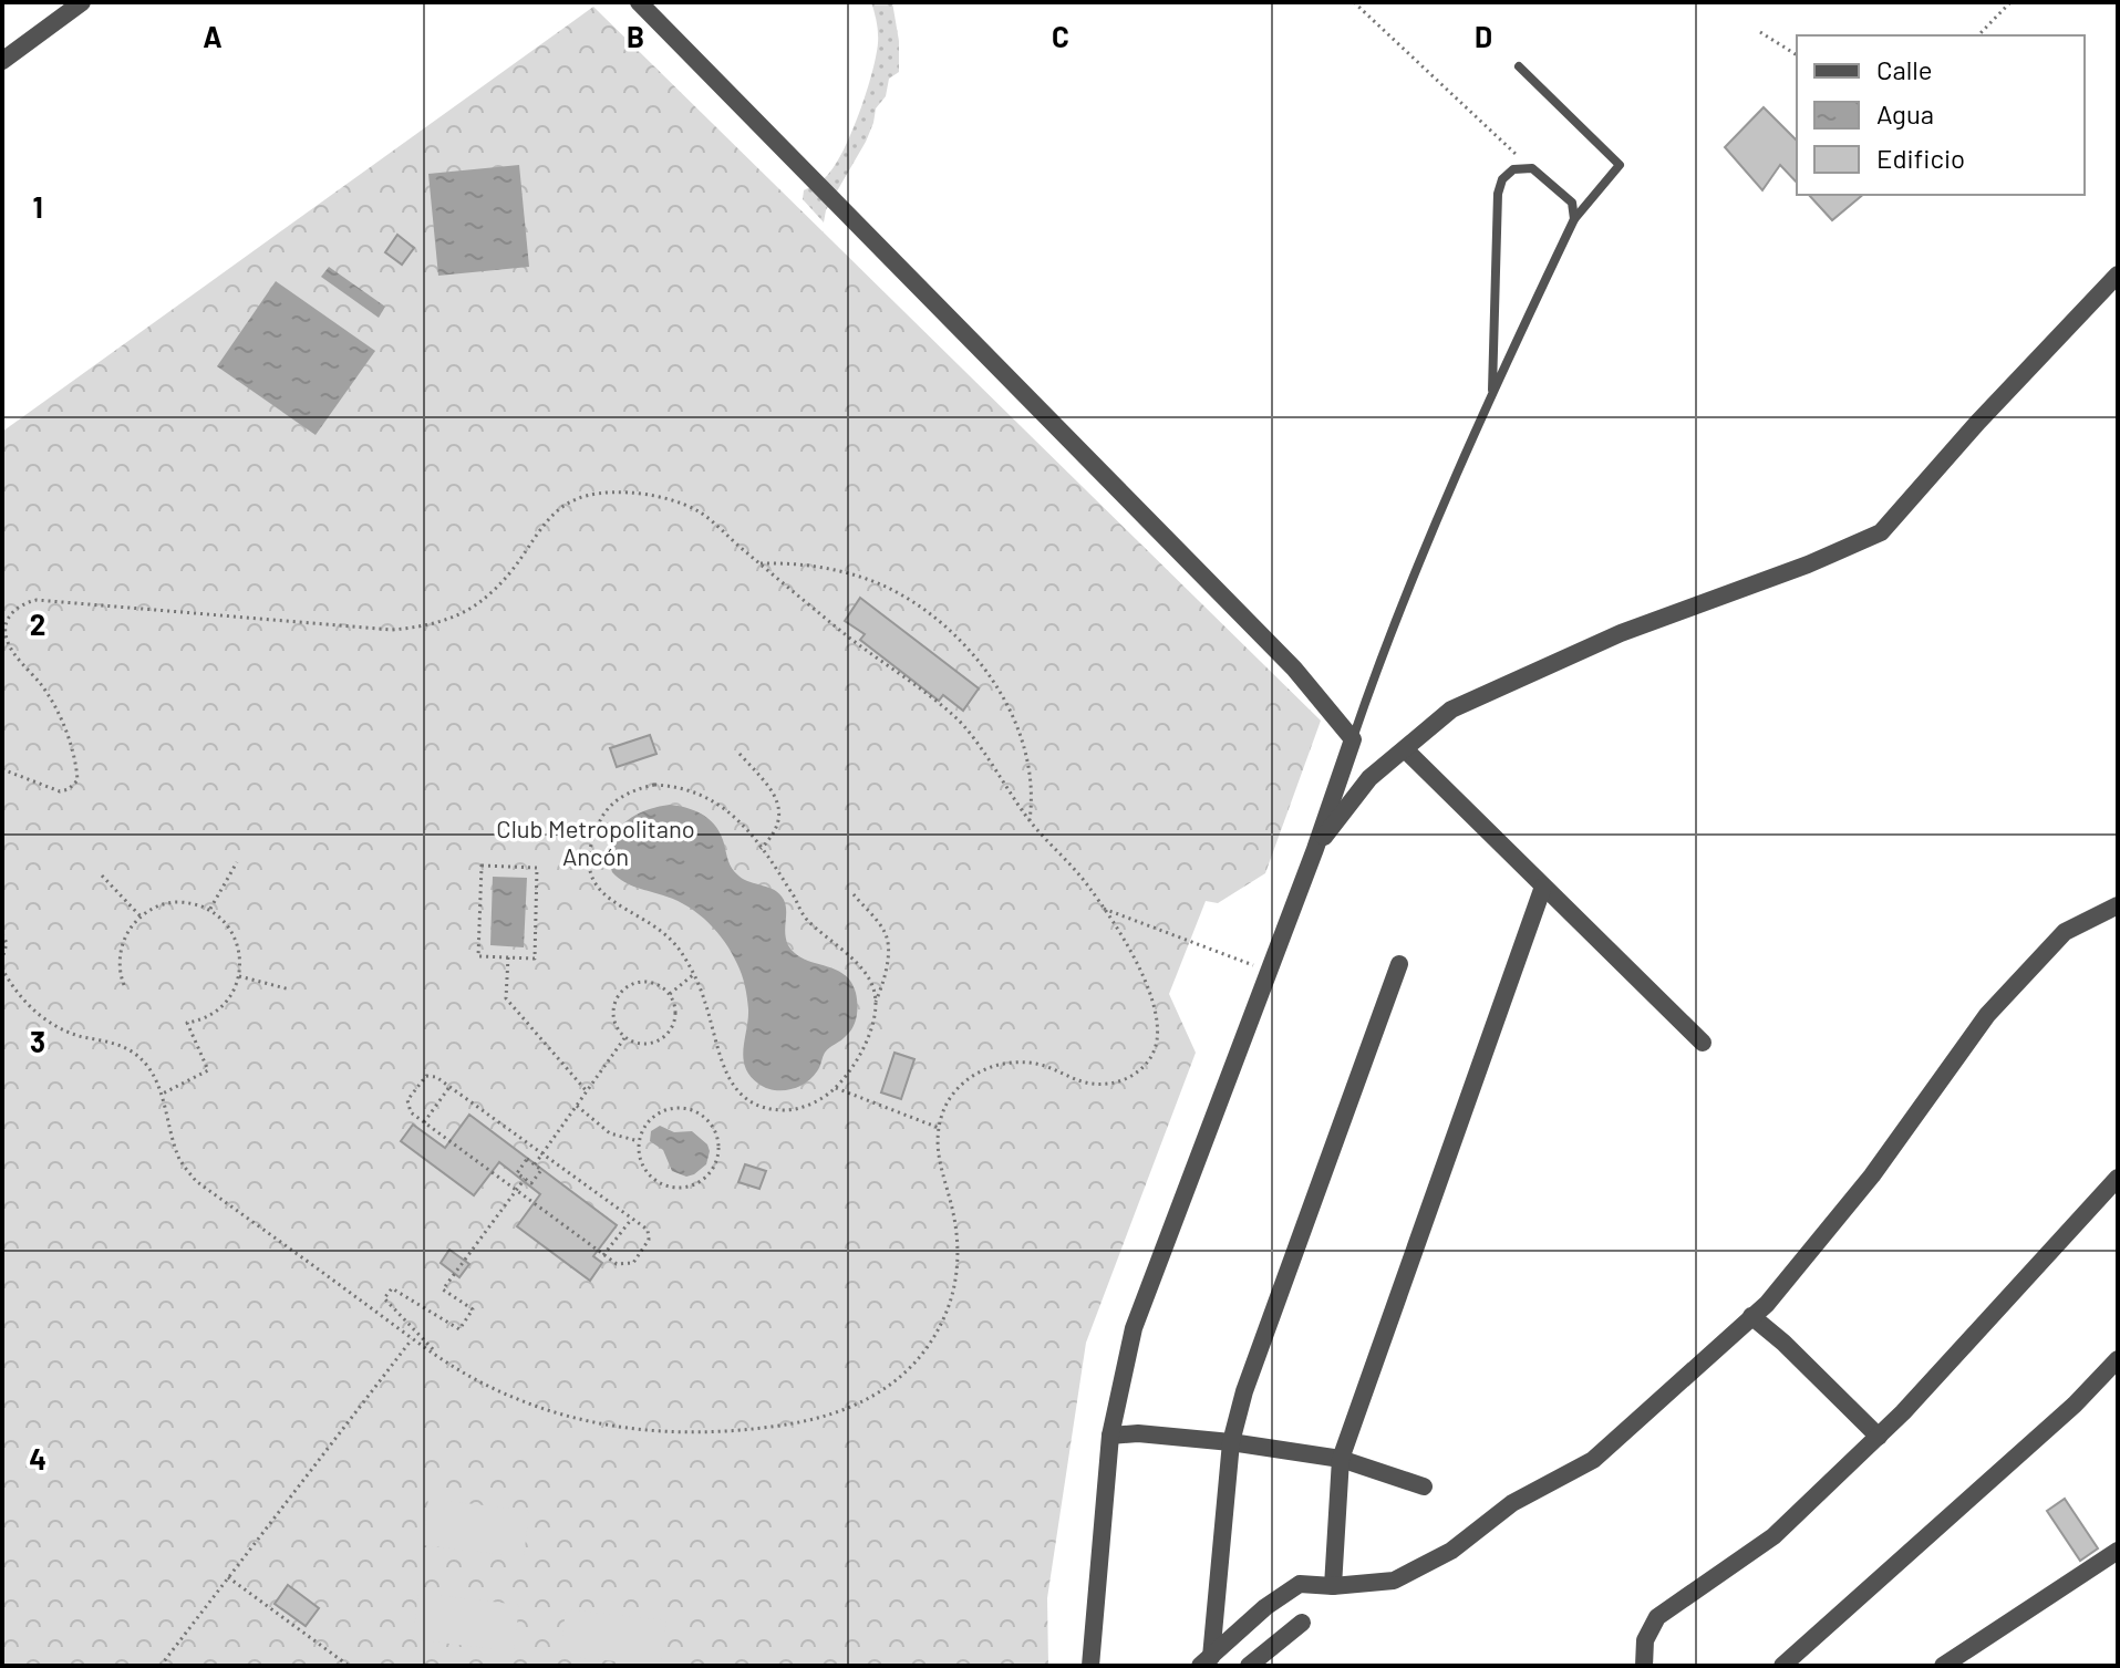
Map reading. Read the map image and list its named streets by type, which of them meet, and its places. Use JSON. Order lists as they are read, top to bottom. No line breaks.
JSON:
{"parks":["Club Metropolitano Ancón"],"legend":["Calle","Agua","Edificio"],"grid":{"columns":["A","B","C","D"],"rows":["1","2","3","4"]}}
